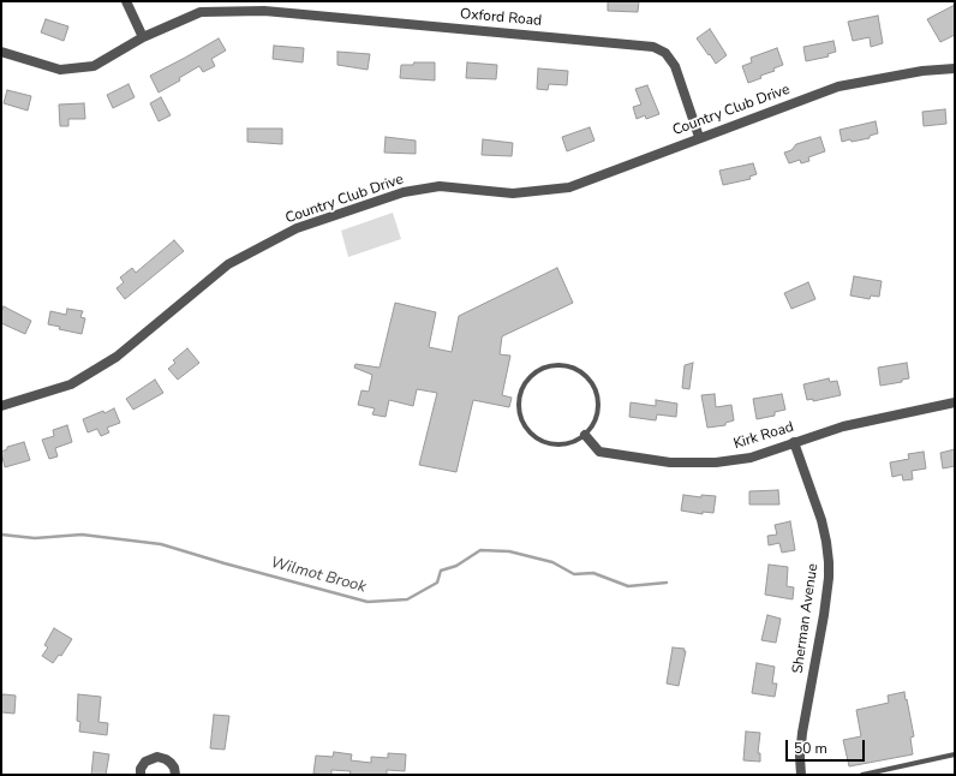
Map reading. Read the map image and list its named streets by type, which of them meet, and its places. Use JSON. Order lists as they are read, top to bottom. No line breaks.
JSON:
{"streets":{"street":["Oxford Road","Country Club Drive","Kirk Road","Sherman Avenue"]},"crossings":[["Oxford Road","Country Club Drive"],["Kirk Road","Sherman Avenue"]],"water":["Wilmot Brook"],"scale_bar":"50 m"}
